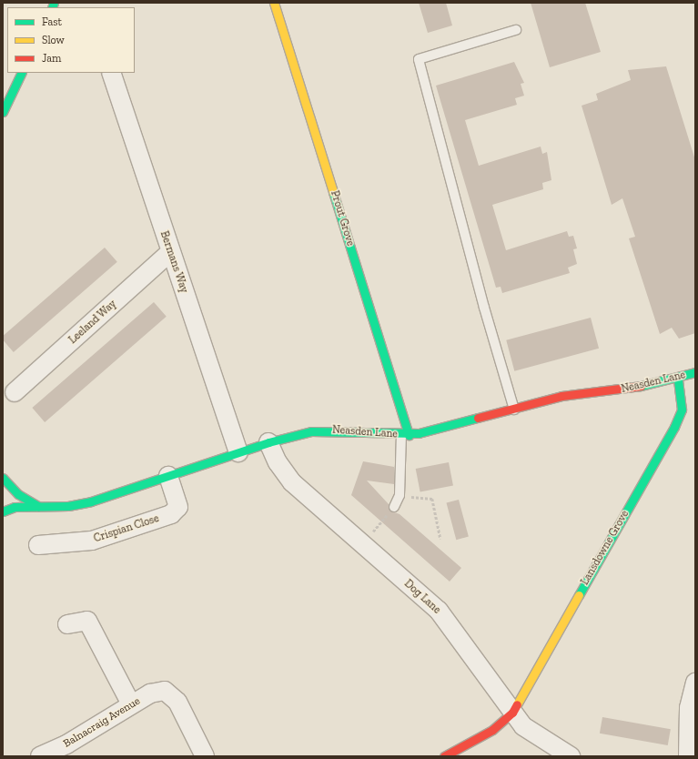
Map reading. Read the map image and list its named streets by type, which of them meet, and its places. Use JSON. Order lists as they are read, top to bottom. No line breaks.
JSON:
{"streets":{"street":["Prout Grove","Bermans Way","Leeland Way","Neasden Lane","Crispian Close","Lansdowne Grove","Dog Lane","Balnacraig Avenue"]},"crossings":[["Prout Grove","Neasden Lane"],["Bermans Way","Leeland Way"],["Bermans Way","Neasden Lane"],["Neasden Lane","Crispian Close"],["Neasden Lane","Lansdowne Grove"],["Neasden Lane","Dog Lane"],["Lansdowne Grove","Dog Lane"]],"legend":["Fast","Slow","Jam"]}
